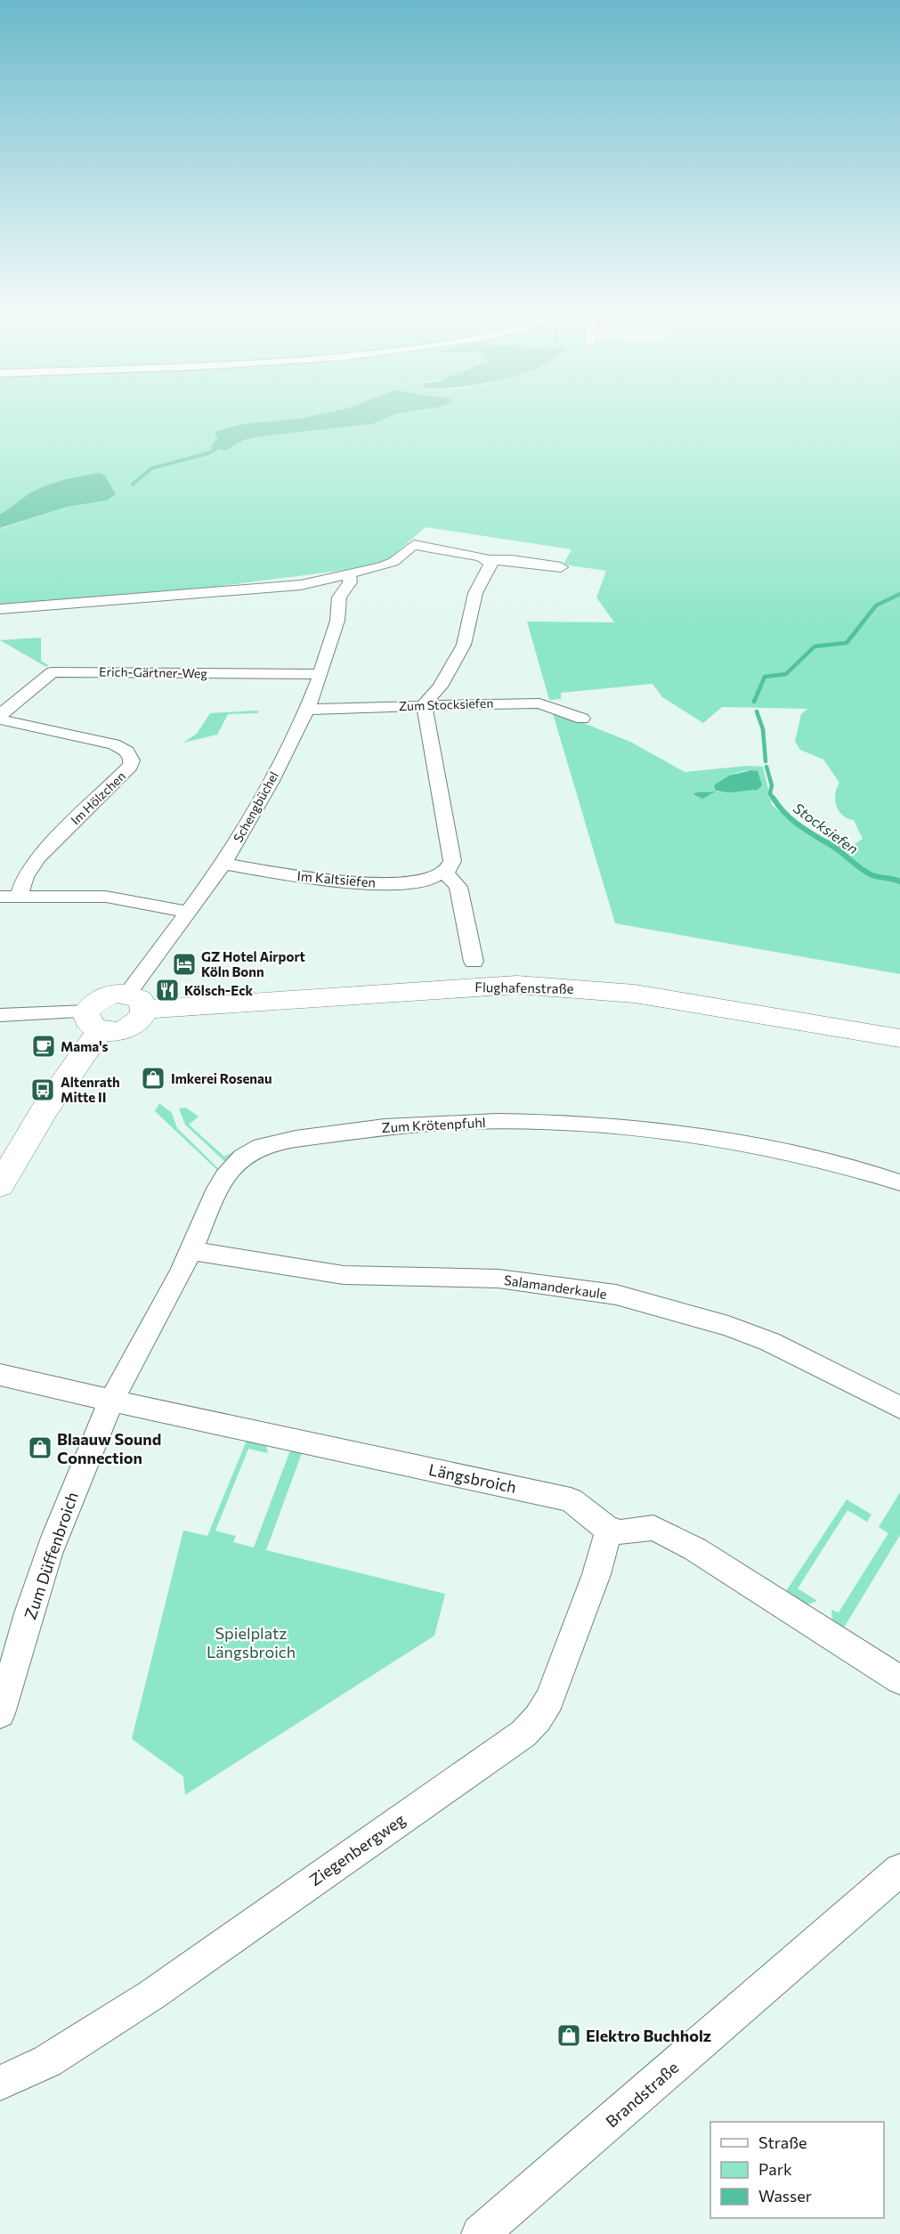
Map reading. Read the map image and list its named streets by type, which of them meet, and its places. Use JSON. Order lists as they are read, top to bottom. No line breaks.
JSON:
{"streets":{"main road":["Flughafenstraße"],"street":["Erich-Gärtner-Weg","Zum Stocksiefen","Im Hölzchen","Schengbüchel","Im Kaltsiefen","Zum Krötenpfuhl","Salamanderkaule","Längsbroich","Zum Düffenbroich","Ziegenbergweg","Brandstraße"]},"crossings":[["Erich-Gärtner-Weg","Schengbüchel"],["Zum Stocksiefen","Schengbüchel"],["Schengbüchel","Im Kaltsiefen"],["Schengbüchel","Flughafenstraße"],["Zum Krötenpfuhl","Salamanderkaule"],["Zum Krötenpfuhl","Längsbroich"],["Zum Krötenpfuhl","Zum Düffenbroich"],["Längsbroich","Zum Düffenbroich"],["Längsbroich","Ziegenbergweg"]],"water":["Stocksiefen"],"parks":["Spielplatz Längsbroich"],"places":{"hotel":["GZ Hotel Airport Köln Bonn"],"restaurant":["Kölsch-Eck"],"cafe":["Mama's"],"shop":["Imkerei Rosenau","Blaauw Sound Connection","Elektro Buchholz"],"bus stop":["Altenrath Mitte II"]},"legend":["Straße","Park","Wasser"]}
